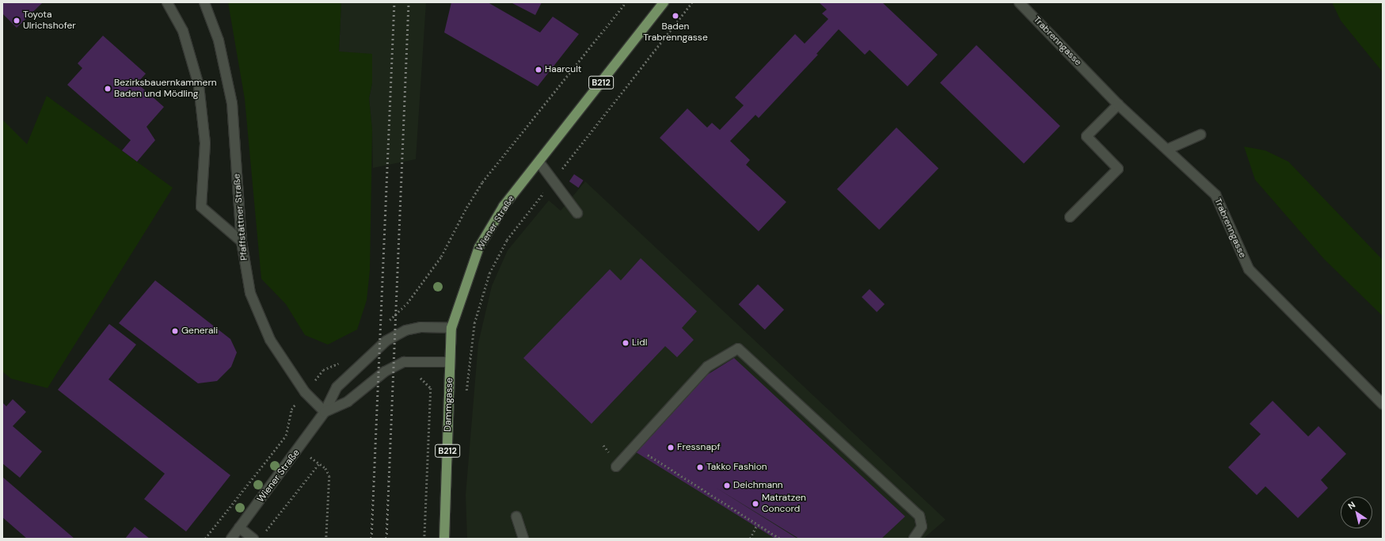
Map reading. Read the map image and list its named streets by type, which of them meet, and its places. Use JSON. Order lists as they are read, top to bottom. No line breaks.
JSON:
{"streets":{"main road":["Trabrenngasse","B212","Pfaffstättner Straße","Wiener Straße","Dammgasse"]},"crossings":[["Pfaffstättner Straße","Wiener Straße"],["Wiener Straße","Dammgasse"]],"places":["Baden Trabrenngasse","Toyota Ulrichshofer","Haarcult","Bezirksbauernkammern Baden und Mödling","Generali","Lidl","Fressnapf","Takko Fashion","Deichmann","Matratzen Concord"],"north":"top left"}
